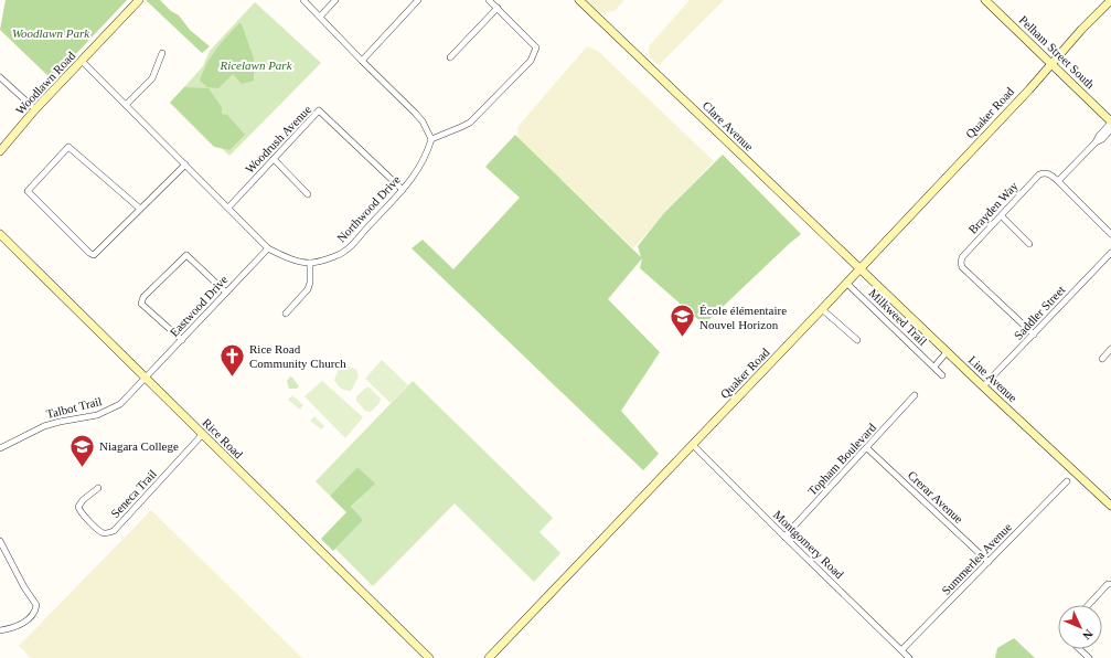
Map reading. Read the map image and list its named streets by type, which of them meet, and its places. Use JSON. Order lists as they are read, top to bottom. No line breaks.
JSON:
{"streets":{"street":["Pelham Street South","Woodlawn Road","Quaker Road","Clare Avenue","Woodrush Avenue","Brayden Way","Northwood Drive","Eastwood Drive","Saddler Street","Milkweed Trail","Line Avenue","Talbot Trail","Rice Road","Topham Boulevard","Seneca Trail","Crerar Avenue","Montgomery Road","Summerlea Avenue"]},"crossings":[["Pelham Street South","Quaker Road"],["Quaker Road","Clare Avenue"],["Quaker Road","Milkweed Trail"],["Quaker Road","Line Avenue"],["Quaker Road","Montgomery Road"],["Clare Avenue","Line Avenue"],["Woodrush Avenue","Northwood Drive"],["Brayden Way","Saddler Street"],["Eastwood Drive","Talbot Trail"],["Eastwood Drive","Rice Road"],["Saddler Street","Line Avenue"],["Talbot Trail","Rice Road"],["Rice Road","Seneca Trail"],["Topham Boulevard","Crerar Avenue"],["Topham Boulevard","Montgomery Road"],["Crerar Avenue","Summerlea Avenue"],["Montgomery Road","Summerlea Avenue"]],"parks":["Woodlawn Park","Ricelawn Park"],"places":{"school or university":["École élémentaire Nouvel Horizon","Niagara College"],"church":["Rice Road Community Church"]},"north":"bottom right"}
